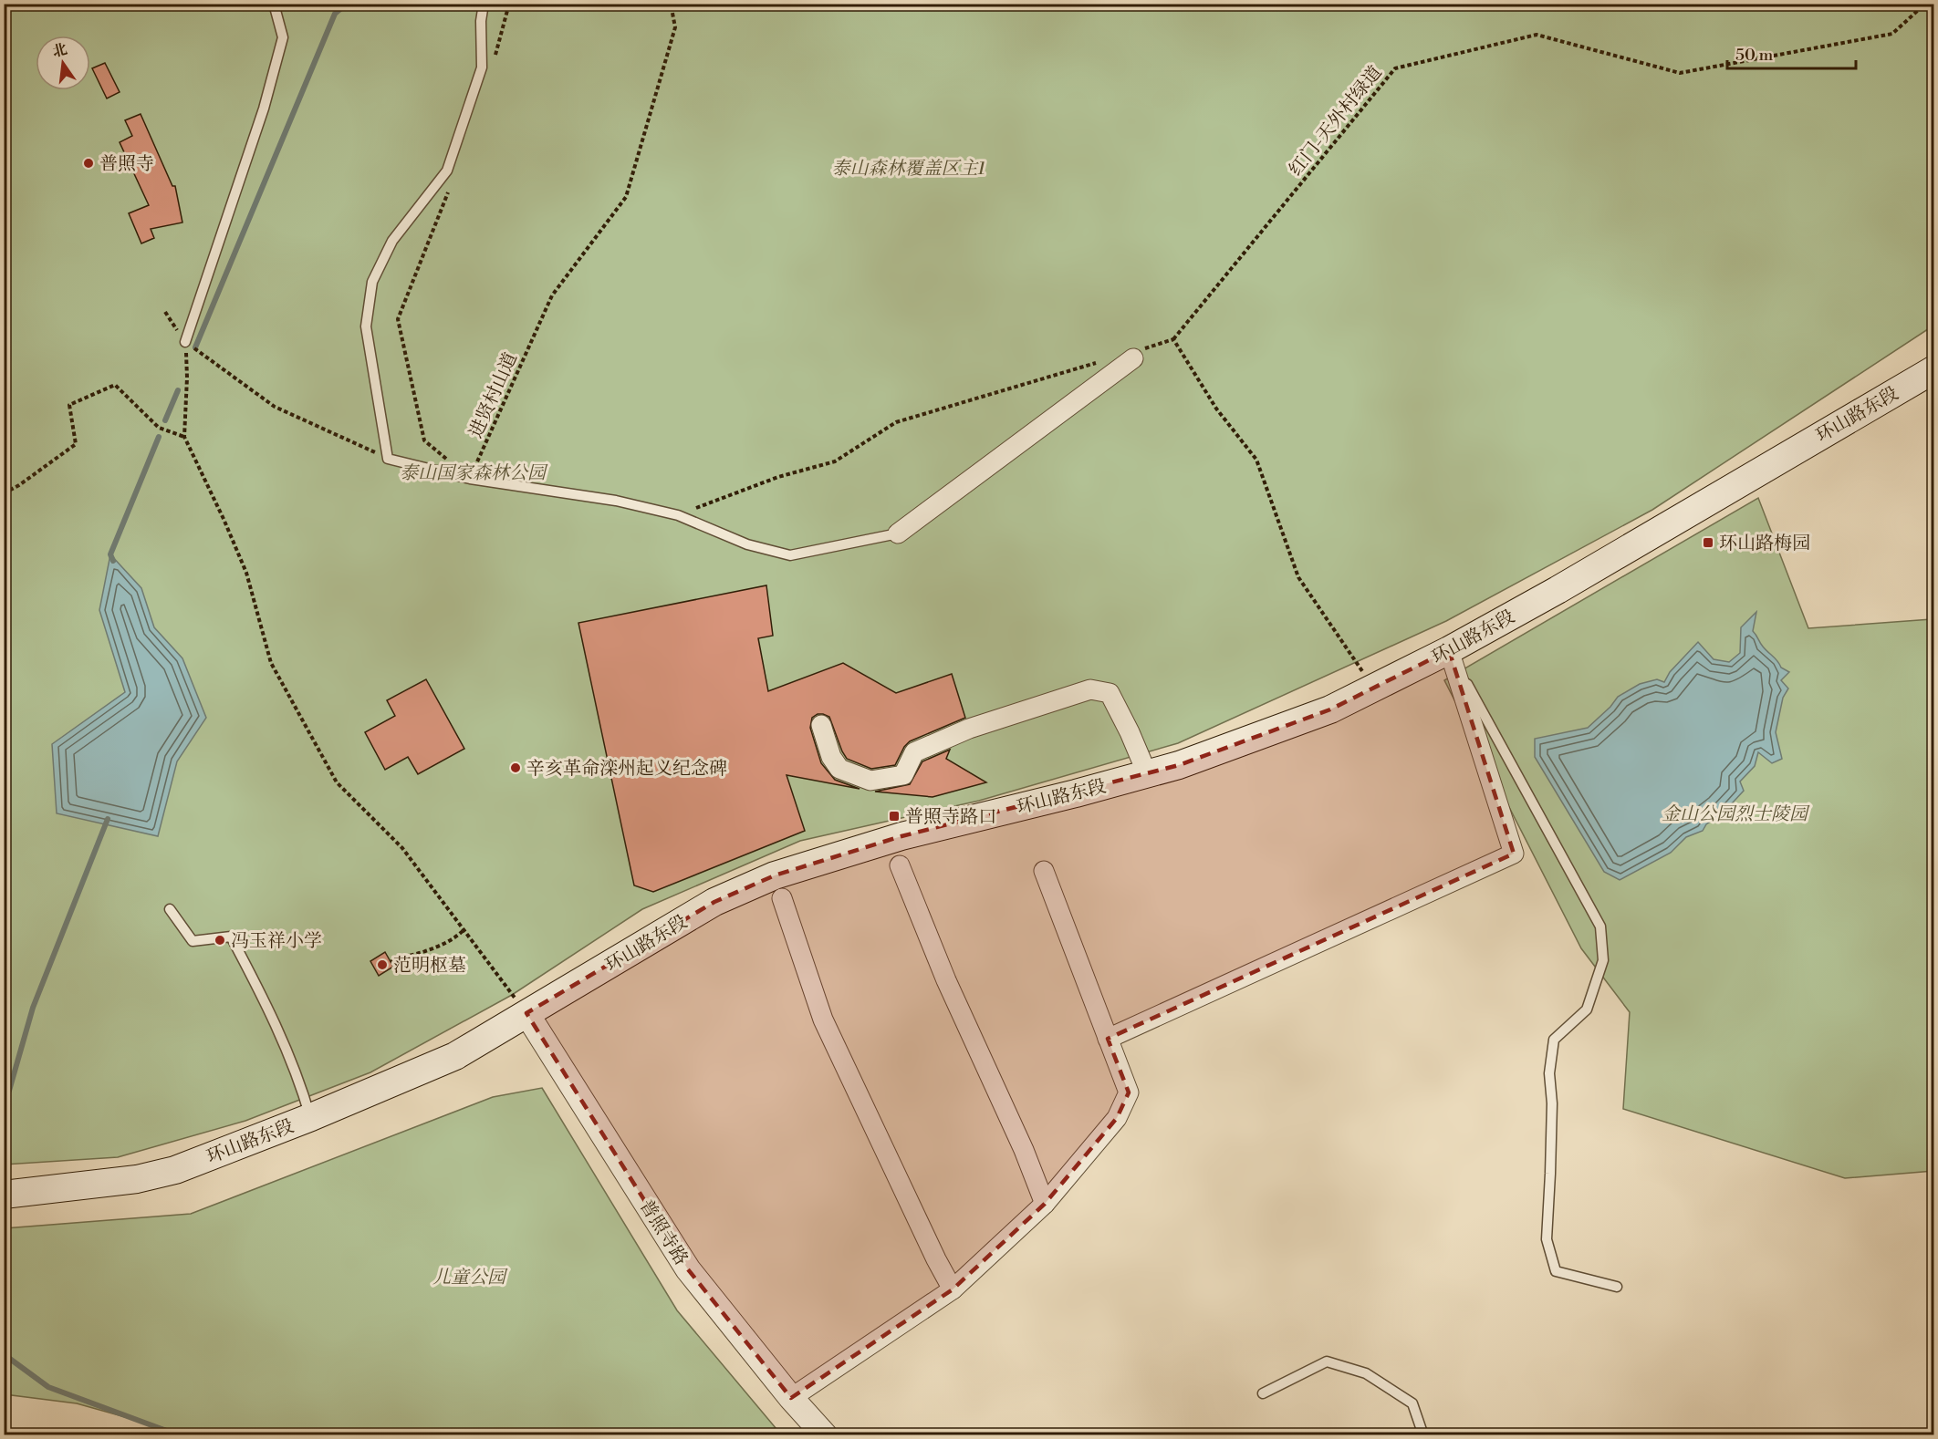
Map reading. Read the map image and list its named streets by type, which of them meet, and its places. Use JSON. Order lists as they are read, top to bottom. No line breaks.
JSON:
{"streets":{"main road":["环山路东段"],"street":["普照寺路"],"path":["红门-天外村绿道","进贤村山道"]},"crossings":[["环山路东段","普照寺路"]],"parks":["泰山森林覆盖区主1","泰山国家森林公园","金山公园烈士陵园","儿童公园"],"places":{"other":["普照寺","辛亥革命滦州起义纪念碑","冯玉祥小学","范明枢墓"],"transit":["环山路梅园","普照寺路口"]},"scale_bar":"50 m","north":"top"}
